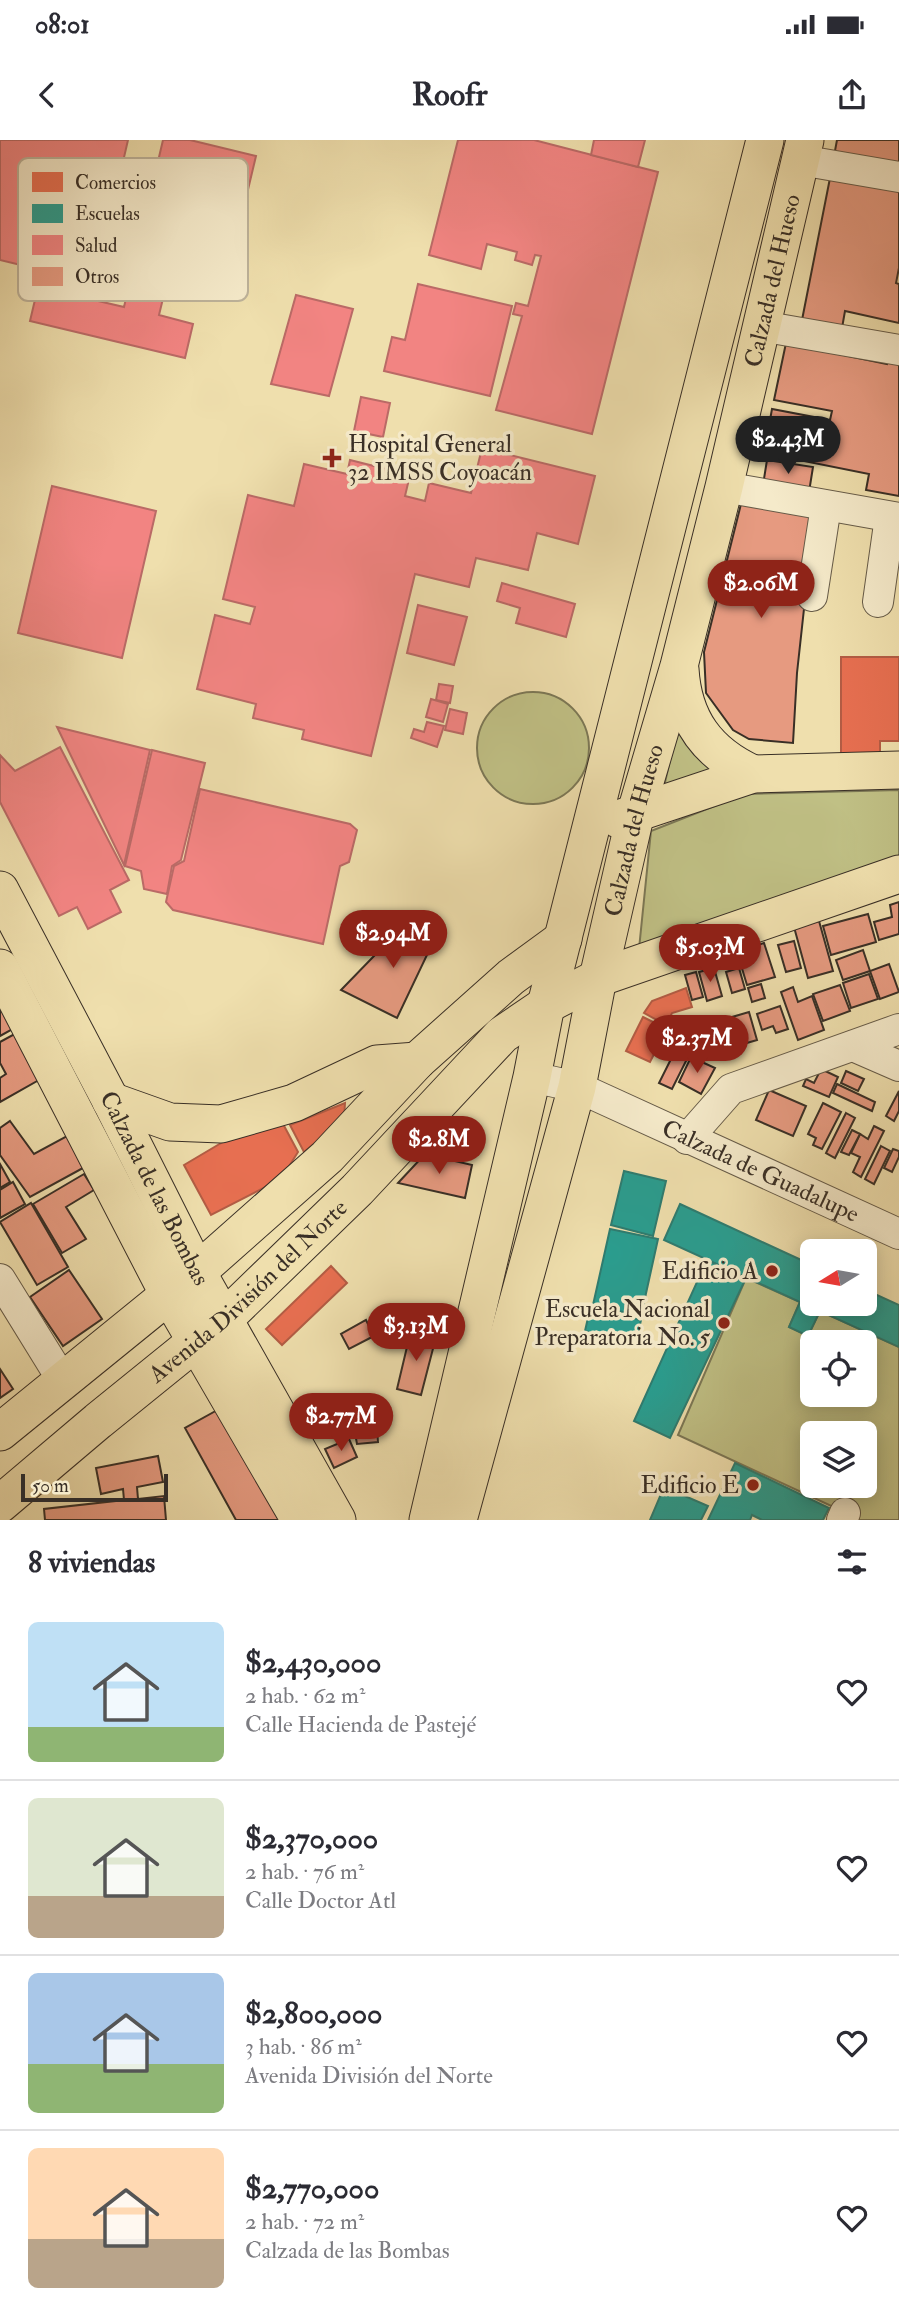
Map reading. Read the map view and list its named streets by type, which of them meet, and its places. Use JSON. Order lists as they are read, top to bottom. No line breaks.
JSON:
{"streets":{"main road":["Calzada del Hueso","Calzada de las Bombas","Avenida División del Norte"],"street":["Calzada de Guadalupe"]},"crossings":[["Calzada del Hueso","Calzada de Guadalupe"],["Calzada del Hueso","Avenida División del Norte"],["Calzada de las Bombas","Avenida División del Norte"]],"places":{"health":["Hospital General 32 IMSS Coyoacán"],"other":["Edificio A","Escuela Nacional Preparatoria No. 5","Edificio E"]},"legend":["Comercios","Escuelas","Salud","Otros"],"scale_bar":"50 m","north":"left","page":{"status":"08:01","header":"Roofr","price":["$2.43M","$2.06M","$2.94M","$5.03M","$2.37M","$2.8M","$3.13M","$2.77M"],"scale":"50 m","heading":"8 viviendas","list":[{"name":"$2,430,000","note":"2 hab. · 62 m² · Calle Hacienda de Pastejé"},{"name":"$2,370,000","note":"2 hab. · 76 m² · Calle Doctor Atl"},{"name":"$2,800,000","note":"3 hab. · 86 m² · Avenida División del Norte"},{"name":"$2,770,000","note":"2 hab. · 72 m² · Calzada de las Bombas"}]}}
